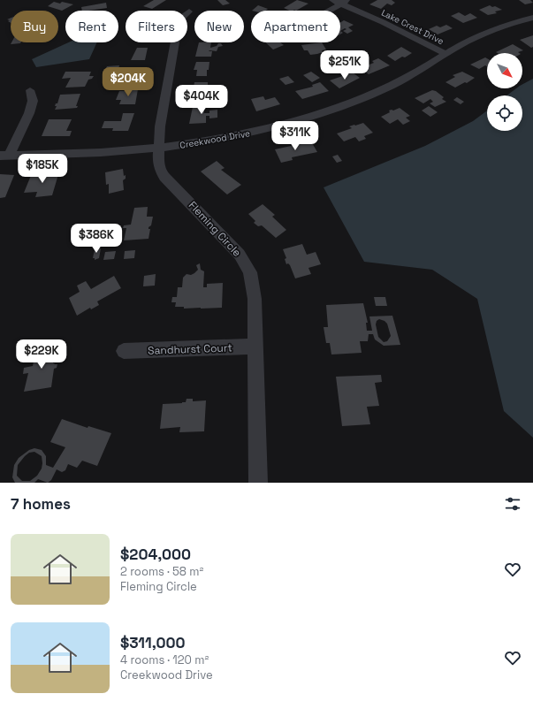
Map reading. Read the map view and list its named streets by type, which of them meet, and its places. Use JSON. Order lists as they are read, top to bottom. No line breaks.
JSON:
{"streets":{"street":["Lake Crest Drive","Creekwood Drive","Fleming Circle","Sandhurst Court"]},"crossings":[["Lake Crest Drive","Creekwood Drive"],["Creekwood Drive","Fleming Circle"],["Fleming Circle","Sandhurst Court"]],"north":"bottom right","page":{"chip":["Buy","Rent","Filters","New","Apartment"],"price":["$251K","$204K","$404K","$311K","$185K","$386K","$229K"],"heading":"7 homes","list":[{"name":"$204,000","note":"2 rooms · 58 m² · Fleming Circle"},{"name":"$311,000","note":"4 rooms · 120 m² · Creekwood Drive"}]}}
